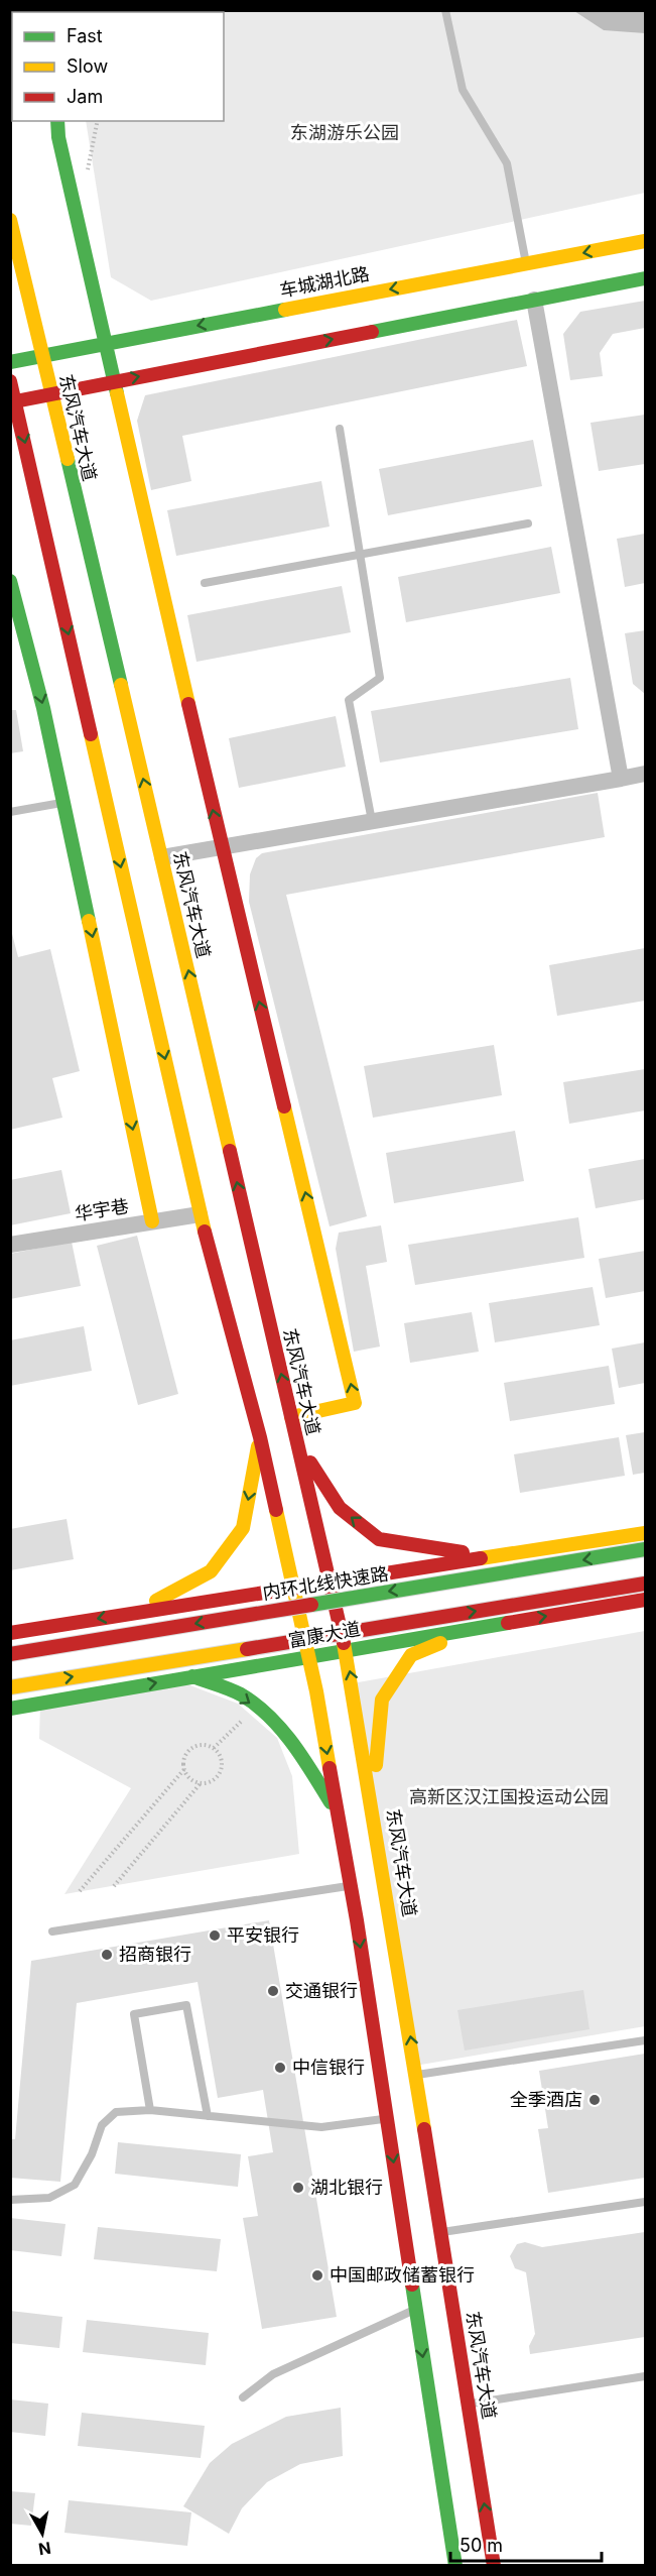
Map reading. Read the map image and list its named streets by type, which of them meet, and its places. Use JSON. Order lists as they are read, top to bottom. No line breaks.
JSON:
{"streets":{"main road":["车城湖北路","东风汽车大道","内环北线快速路","富康大道"],"street":["华宇巷"]},"crossings":[["车城湖北路","东风汽车大道"],["东风汽车大道","富康大道"]],"parks":["东湖游乐公园","高新区汉江国投运动公园"],"places":["平安银行","招商银行","交通银行","中信银行","全季酒店","湖北银行","中国邮政储蓄银行"],"legend":["Fast","Slow","Jam"],"scale_bar":"50 m","north":"bottom"}
